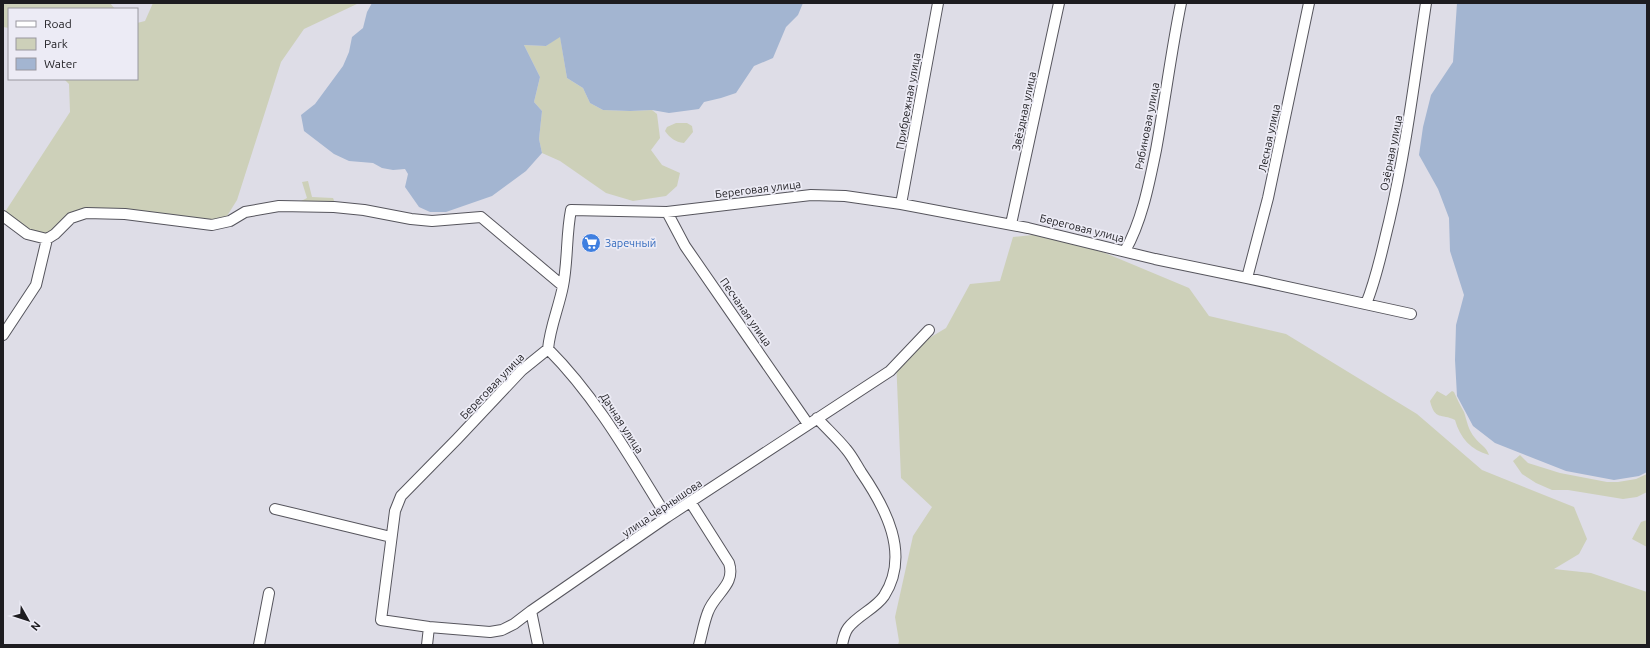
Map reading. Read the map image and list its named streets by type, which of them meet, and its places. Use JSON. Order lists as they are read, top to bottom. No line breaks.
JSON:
{"streets":{"street":["Прибрежная улица","Звёздная улица","Рябиновая улица","Лесная улица","Озёрная улица","Береговая улица","Песчаная улица","Дачная улица","улица Чернышова"]},"crossings":[["Прибрежная улица","Береговая улица"],["Звёздная улица","Береговая улица"],["Рябиновая улица","Береговая улица"],["Лесная улица","Береговая улица"],["Озёрная улица","Береговая улица"],["Береговая улица","Песчаная улица"],["Береговая улица","Дачная улица"],["Береговая улица","улица Чернышова"],["Песчаная улица","улица Чернышова"],["Дачная улица","улица Чернышова"]],"places":{"supermarket":["Заречный"]},"legend":["Road","Park","Water"],"north":"bottom right"}
